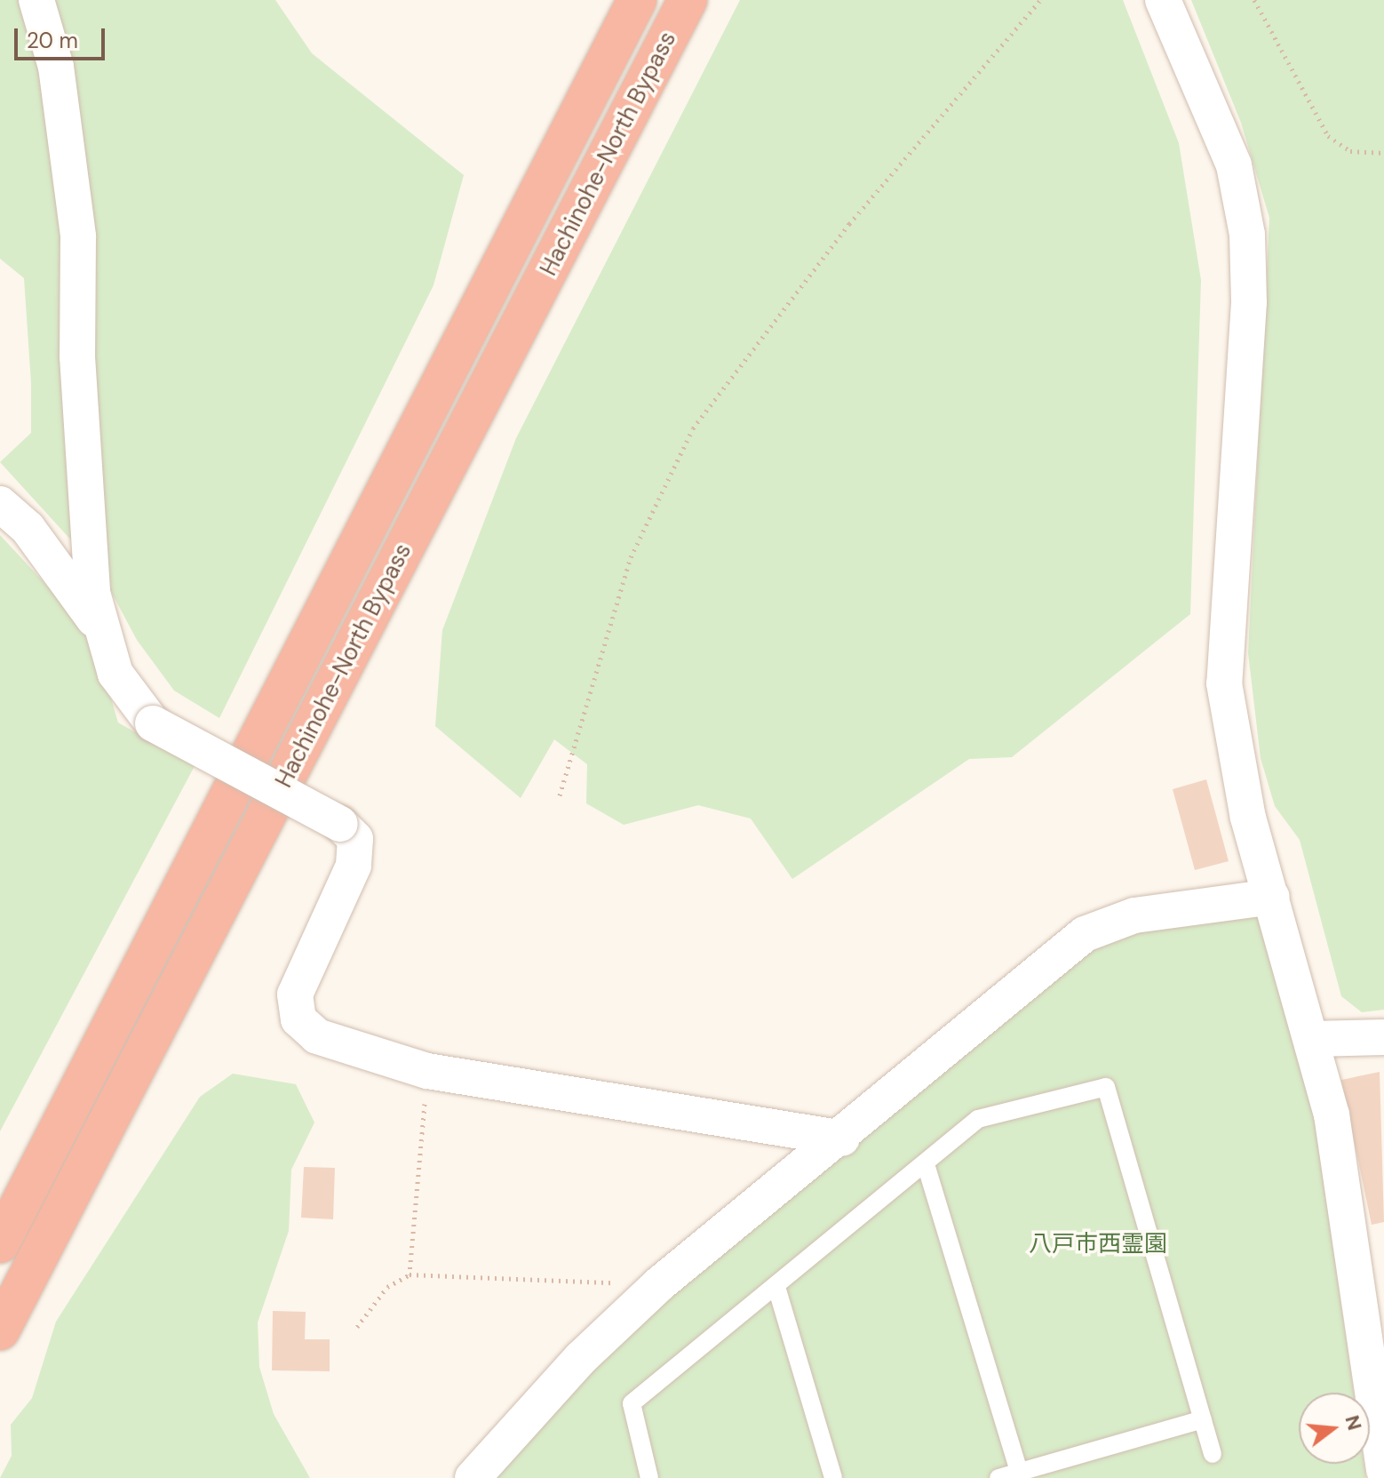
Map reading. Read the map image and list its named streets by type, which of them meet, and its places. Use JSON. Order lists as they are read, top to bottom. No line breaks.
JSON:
{"streets":{"highway":["Hachinohe-North Bypass"]},"parks":["八戸市西霊園"],"scale_bar":"20 m","north":"right"}
